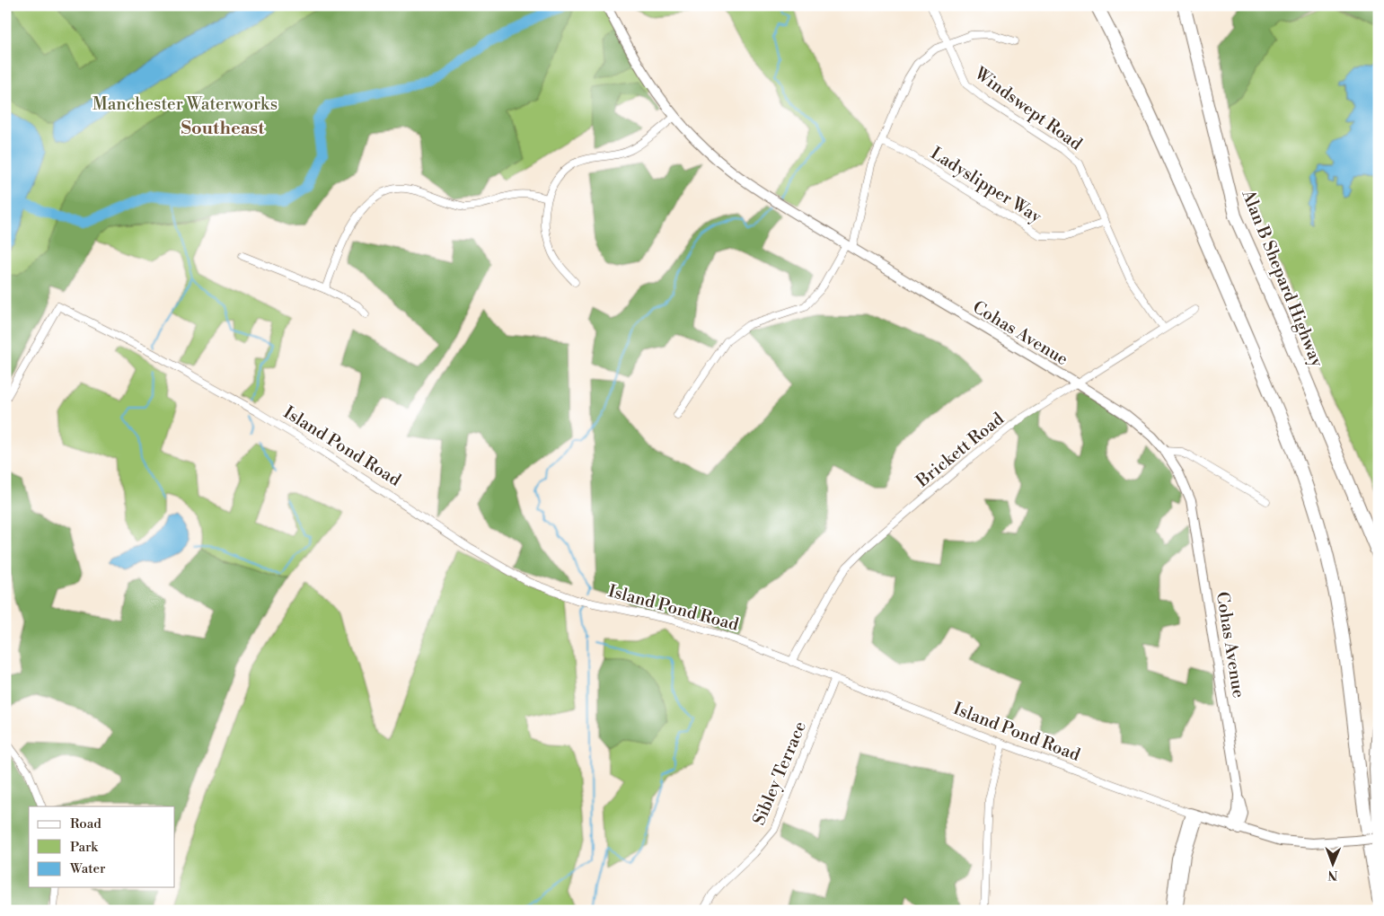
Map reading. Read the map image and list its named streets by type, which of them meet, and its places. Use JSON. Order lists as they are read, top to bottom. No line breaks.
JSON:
{"streets":{"highway":["Alan B Shepard Highway"],"street":["Windswept Road","Ladyslipper Way","Cohas Avenue","Island Pond Road","Brickett Road","Sibley Terrace"]},"crossings":[["Windswept Road","Ladyslipper Way"],["Windswept Road","Brickett Road"],["Cohas Avenue","Island Pond Road"],["Cohas Avenue","Brickett Road"],["Island Pond Road","Brickett Road"],["Island Pond Road","Sibley Terrace"]],"districts":["Southeast"],"parks":["Manchester Waterworks"],"legend":["Road","Park","Water"],"north":"bottom"}
